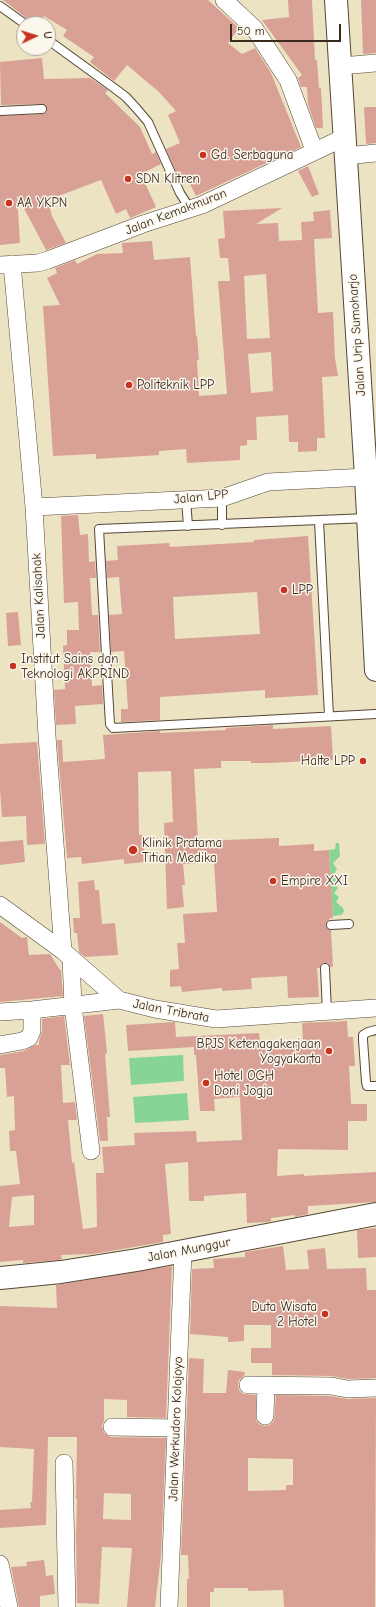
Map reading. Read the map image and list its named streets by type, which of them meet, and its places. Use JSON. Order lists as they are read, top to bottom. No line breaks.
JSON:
{"streets":{"main road":["Jalan Urip Sumoharjo","Jalan Munggur"],"street":["Jalan Kemakmuran","Jalan LPP","Jalan Kalisahak","Jalan Tribrata","Jalan Werkudoro Kolojoyo"]},"crossings":[["Jalan Kemakmuran","Jalan Urip Sumoharjo"],["Jalan Kemakmuran","Jalan Kalisahak"],["Jalan Urip Sumoharjo","Jalan LPP"],["Jalan LPP","Jalan Kalisahak"],["Jalan Kalisahak","Jalan Tribrata"],["Jalan Munggur","Jalan Werkudoro Kolojoyo"]],"places":["Gd. Serbaguna","SDN Klitren","AA YKPN","Politeknik LPP","LPP","Institut Sains dan Teknologi AKPRIND","Halte LPP","Klinik Pratama Titian Medika","Empire XXI","BPJS Ketenagakerjaan Yogyakarta","Hotel OGH Doni Jogja","Duta Wisata 2 Hotel"],"scale_bar":"50 m","north":"right"}
